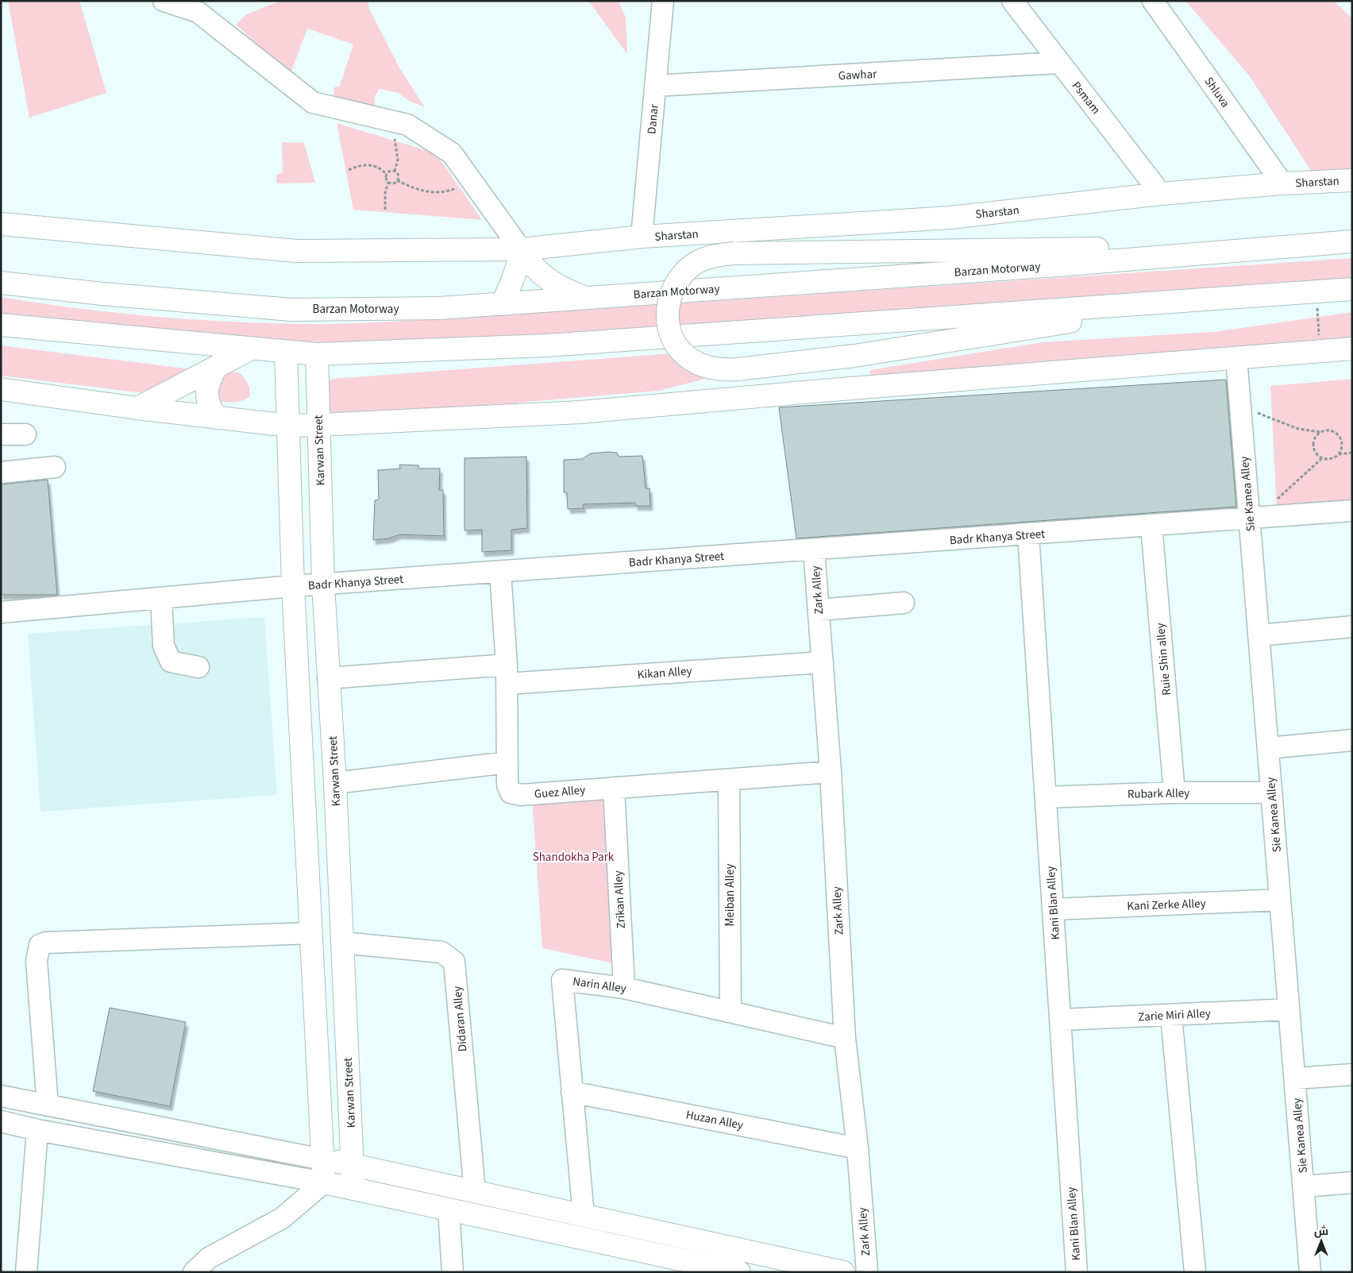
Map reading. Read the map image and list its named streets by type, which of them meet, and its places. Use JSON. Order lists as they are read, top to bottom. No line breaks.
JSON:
{"streets":{"main road":["Sharstan","Barzan Motorway","Karwan Street"],"street":["Gawhar","Shluva","Psmam","Danar","Sie Kanea Alley","Badr Khanya Street","Zark Alley","Ruie Shin alley","Kikan Alley","Guez Alley","Rubark Alley","Meiban Alley","Zrikan Alley","Kani Blan Alley","Kani Zerke Alley","Narin Alley","Zarie Miri Alley","Didaran Alley","Huzan Alley"]},"crossings":[["Gawhar","Psmam"],["Gawhar","Danar"],["Shluva","Sharstan"],["Psmam","Sharstan"],["Danar","Sharstan"],["Karwan Street","Badr Khanya Street"],["Karwan Street","Kikan Alley"],["Karwan Street","Didaran Alley"],["Sie Kanea Alley","Badr Khanya Street"],["Sie Kanea Alley","Rubark Alley"],["Sie Kanea Alley","Kani Zerke Alley"],["Sie Kanea Alley","Zarie Miri Alley"],["Badr Khanya Street","Zark Alley"],["Badr Khanya Street","Ruie Shin alley"],["Badr Khanya Street","Guez Alley"],["Badr Khanya Street","Kani Blan Alley"],["Zark Alley","Kikan Alley"],["Zark Alley","Guez Alley"],["Zark Alley","Narin Alley"],["Zark Alley","Huzan Alley"],["Ruie Shin alley","Rubark Alley"],["Kikan Alley","Guez Alley"],["Guez Alley","Meiban Alley"],["Guez Alley","Zrikan Alley"],["Rubark Alley","Kani Blan Alley"],["Meiban Alley","Narin Alley"],["Zrikan Alley","Narin Alley"],["Kani Blan Alley","Kani Zerke Alley"],["Kani Blan Alley","Zarie Miri Alley"],["Narin Alley","Huzan Alley"]],"parks":["Shandokha Park"],"north":"top"}
